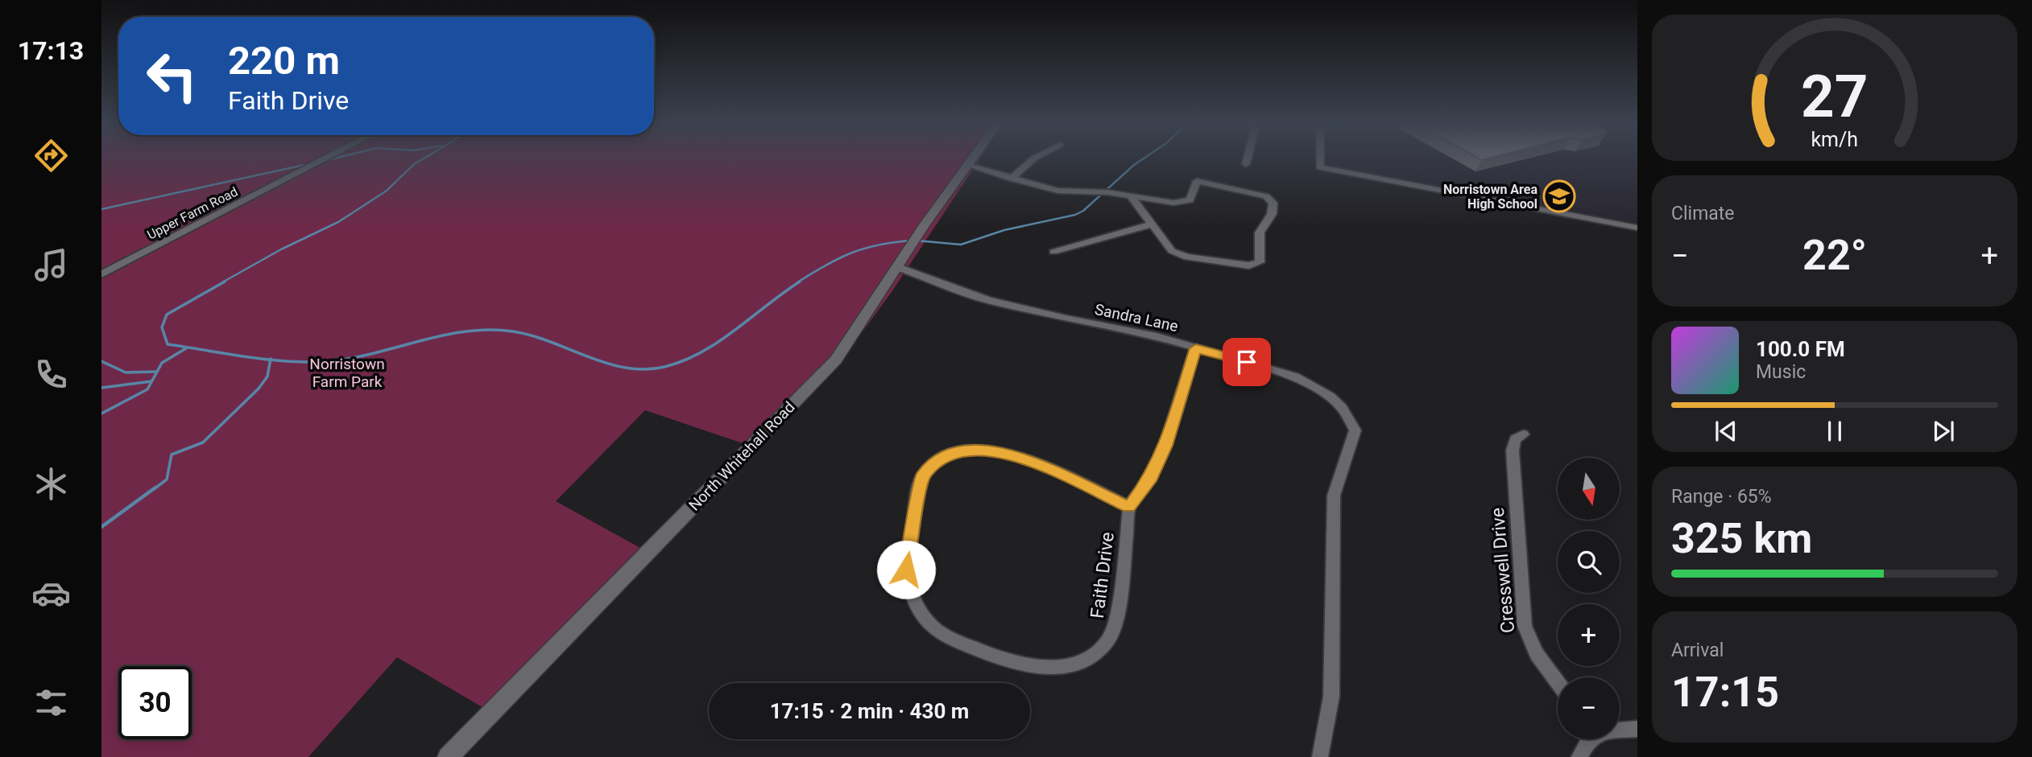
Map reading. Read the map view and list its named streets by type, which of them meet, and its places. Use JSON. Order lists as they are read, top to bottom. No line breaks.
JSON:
{"streets":{"main road":["North Whitehall Road"],"street":["Upper Farm Road","Sandra Lane","Cresswell Drive","Faith Drive"]},"crossings":[["Sandra Lane","North Whitehall Road"],["Sandra Lane","Faith Drive"]],"parks":["Norristown Farm Park"],"places":{"school or university":["Norristown Area High School"]},"north":"bottom","page":{"tabs":"17:13","turn":["220 m","Faith Drive"],"tile":["Climate",["Range · 65%","325 km"],["Arrival","17:15"]],"heat":["−","22°","+"],"song":["100.0 FM","Music"],"map_buttons":["+","−"],"limit":"30","trip":"17:15 · 2 min · 430 m","gauge":["27","km/h"]}}
